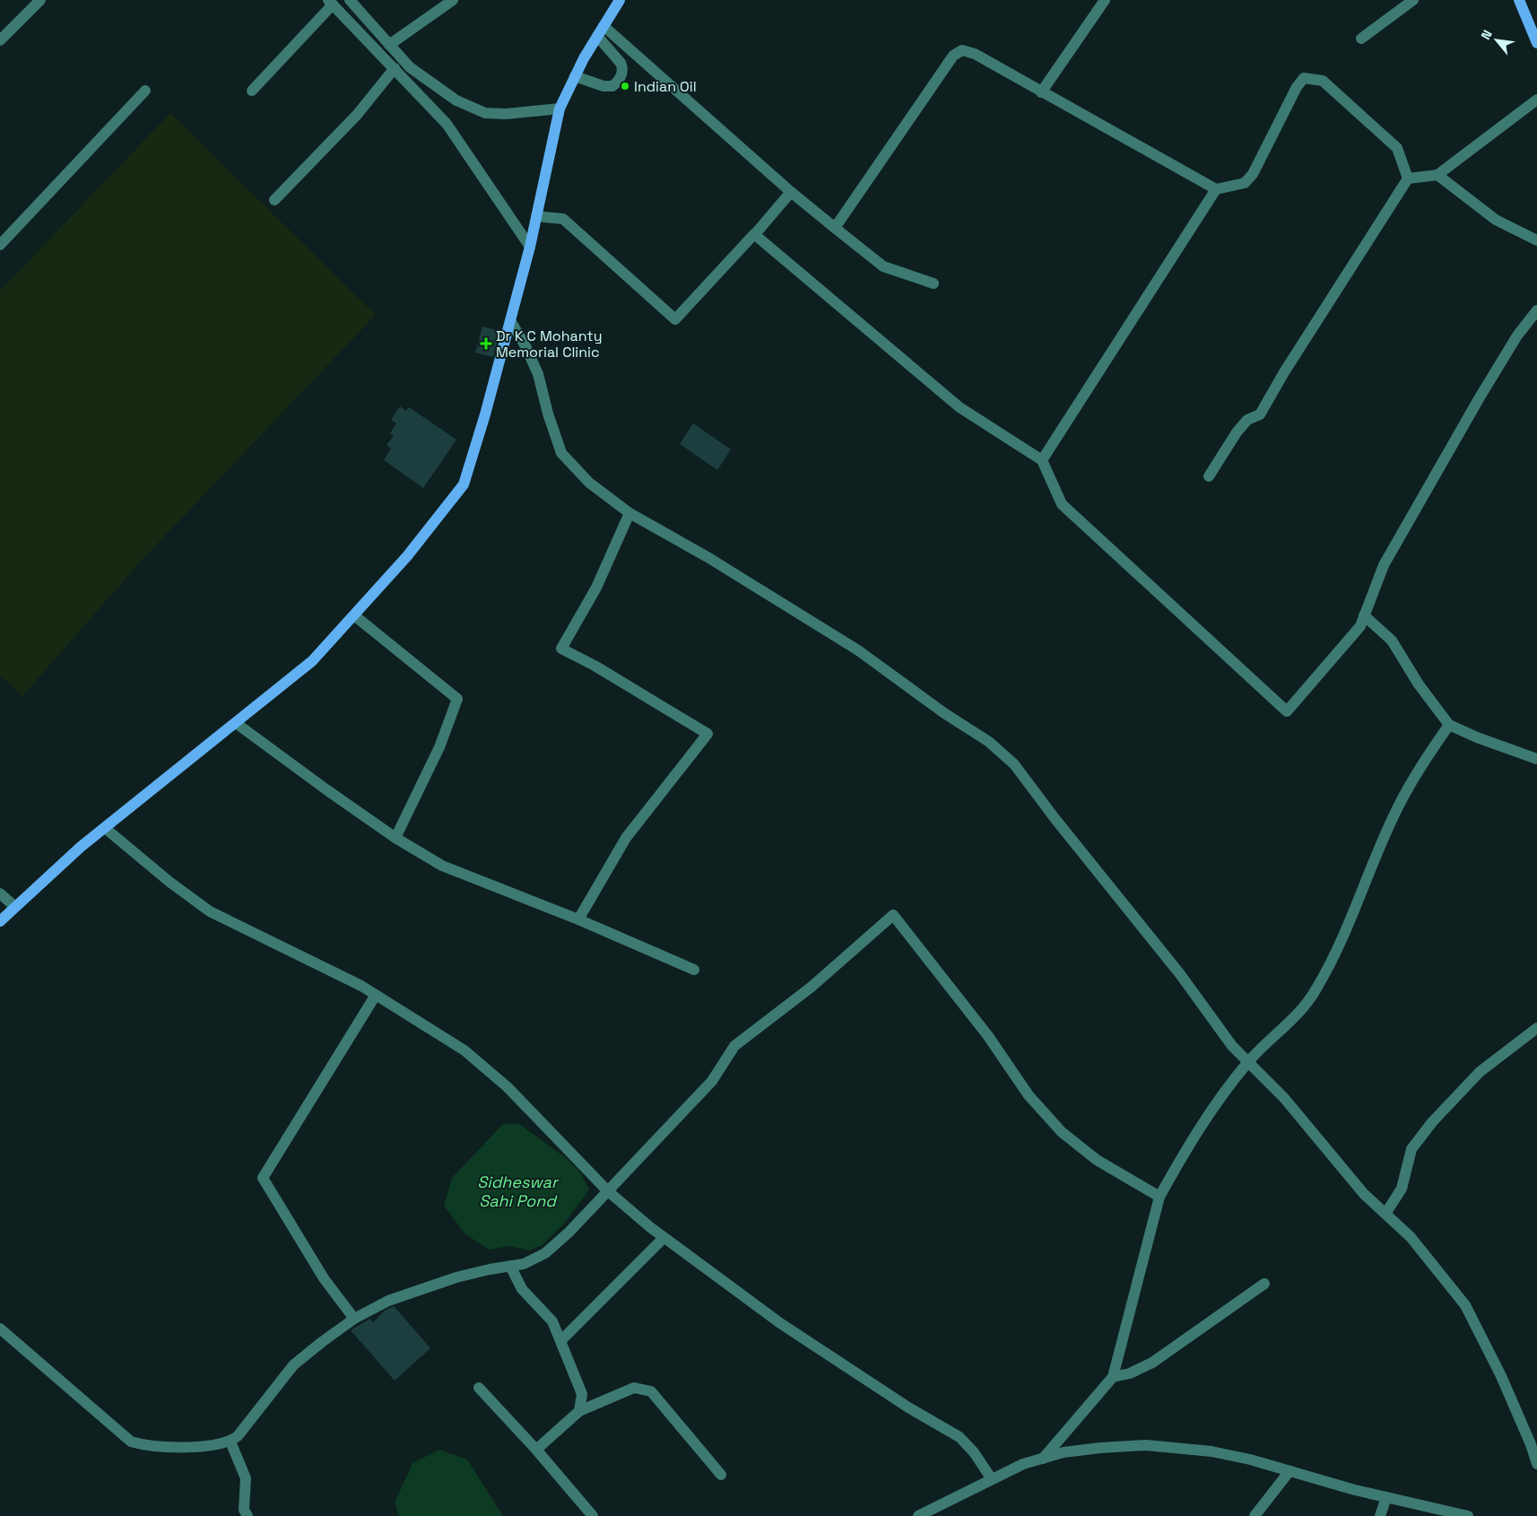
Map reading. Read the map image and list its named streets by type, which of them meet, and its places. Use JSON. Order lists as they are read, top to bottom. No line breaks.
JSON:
{"water":["Sidheswar Sahi Pond"],"places":{"other":["Indian Oil"],"health":["Dr K C Mohanty Memorial Clinic"]},"north":"top left"}
